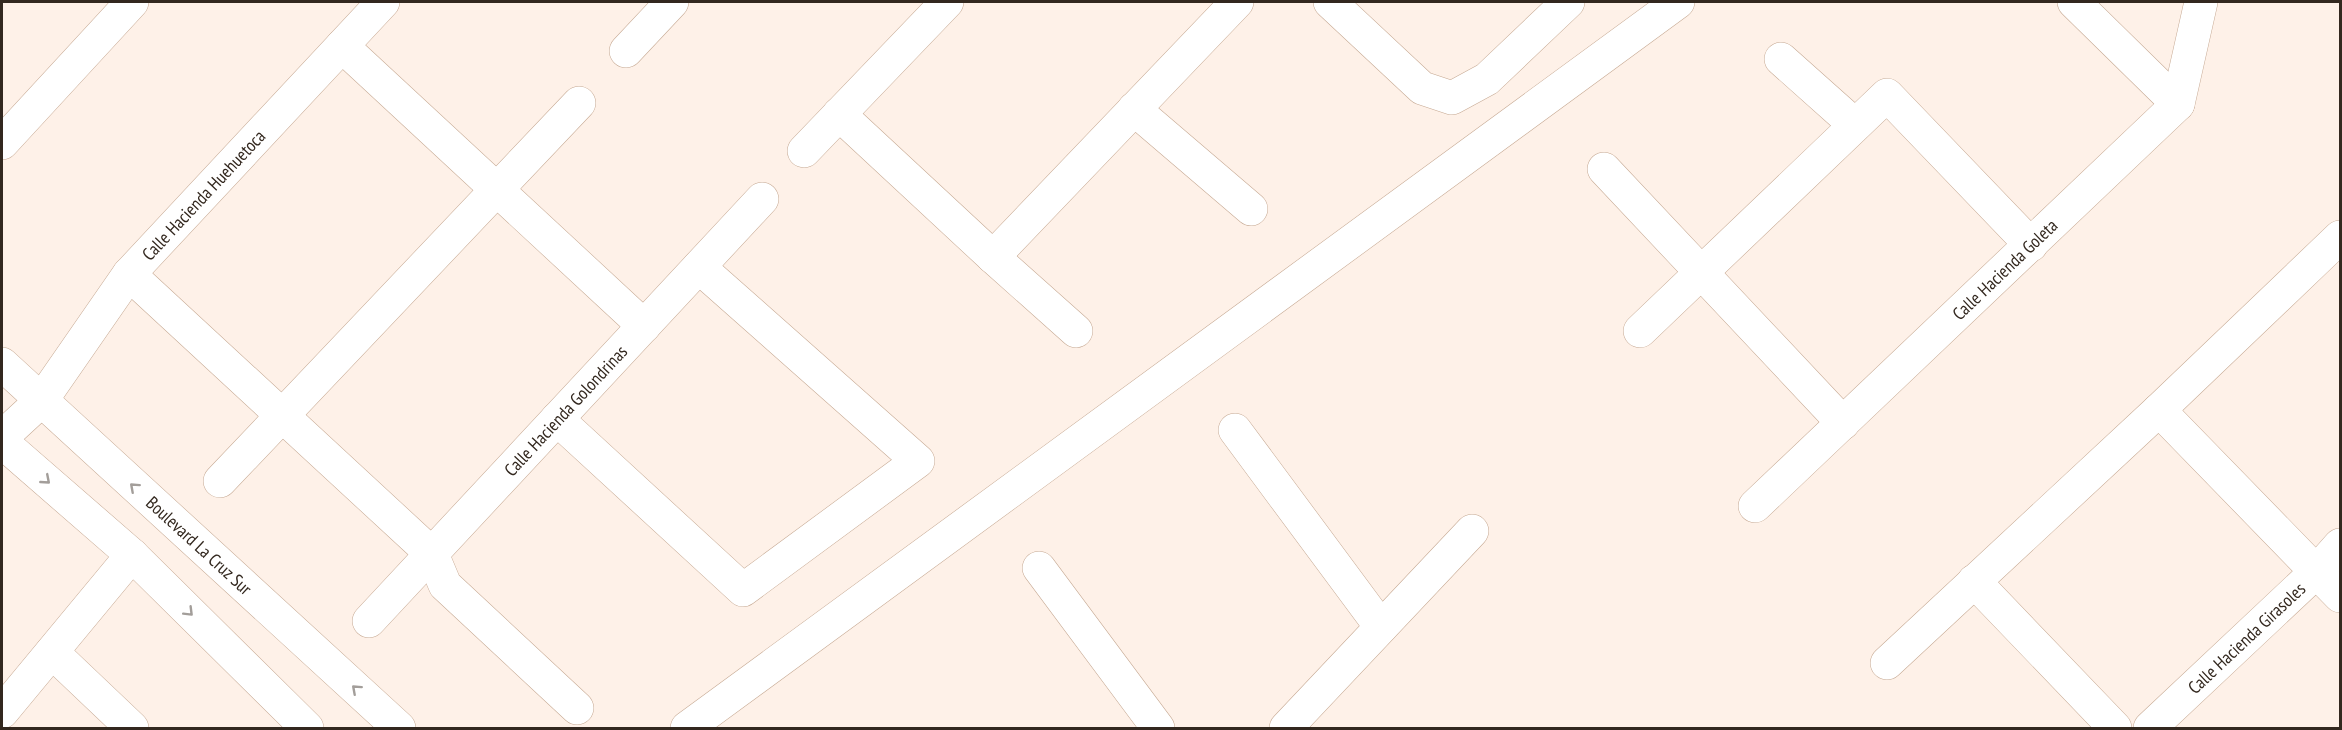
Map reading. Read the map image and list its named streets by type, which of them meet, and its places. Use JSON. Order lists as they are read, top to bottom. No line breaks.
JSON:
{"streets":{"street":["Calle Hacienda Huehuetoca","Calle Hacienda Goleta","Calle Hacienda Golondrinas","Boulevard La Cruz Sur","Calle Hacienda Girasoles"]},"crossings":[["Calle Hacienda Huehuetoca","Boulevard La Cruz Sur"]]}
